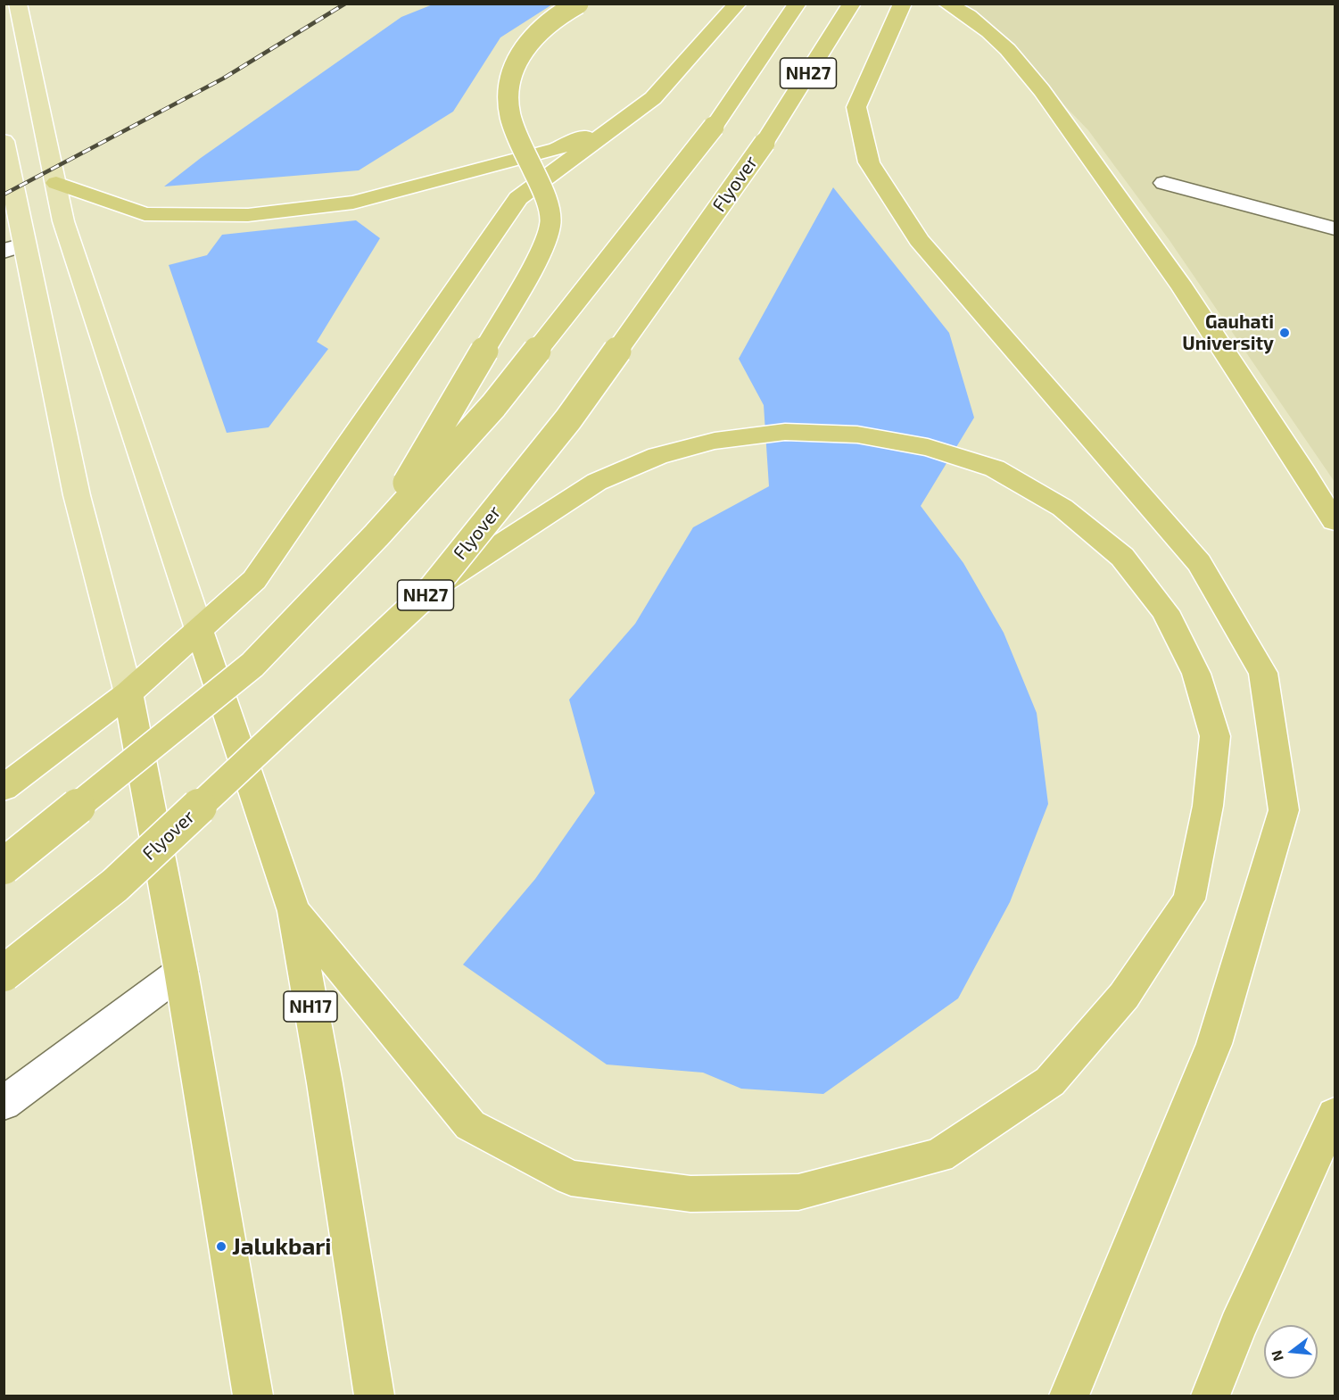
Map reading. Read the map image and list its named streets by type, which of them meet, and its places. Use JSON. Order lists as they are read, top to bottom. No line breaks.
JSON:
{"streets":{"highway":["NH27","Flyover","NH17"]},"places":["Gauhati University","Jalukbari"],"north":"left"}
